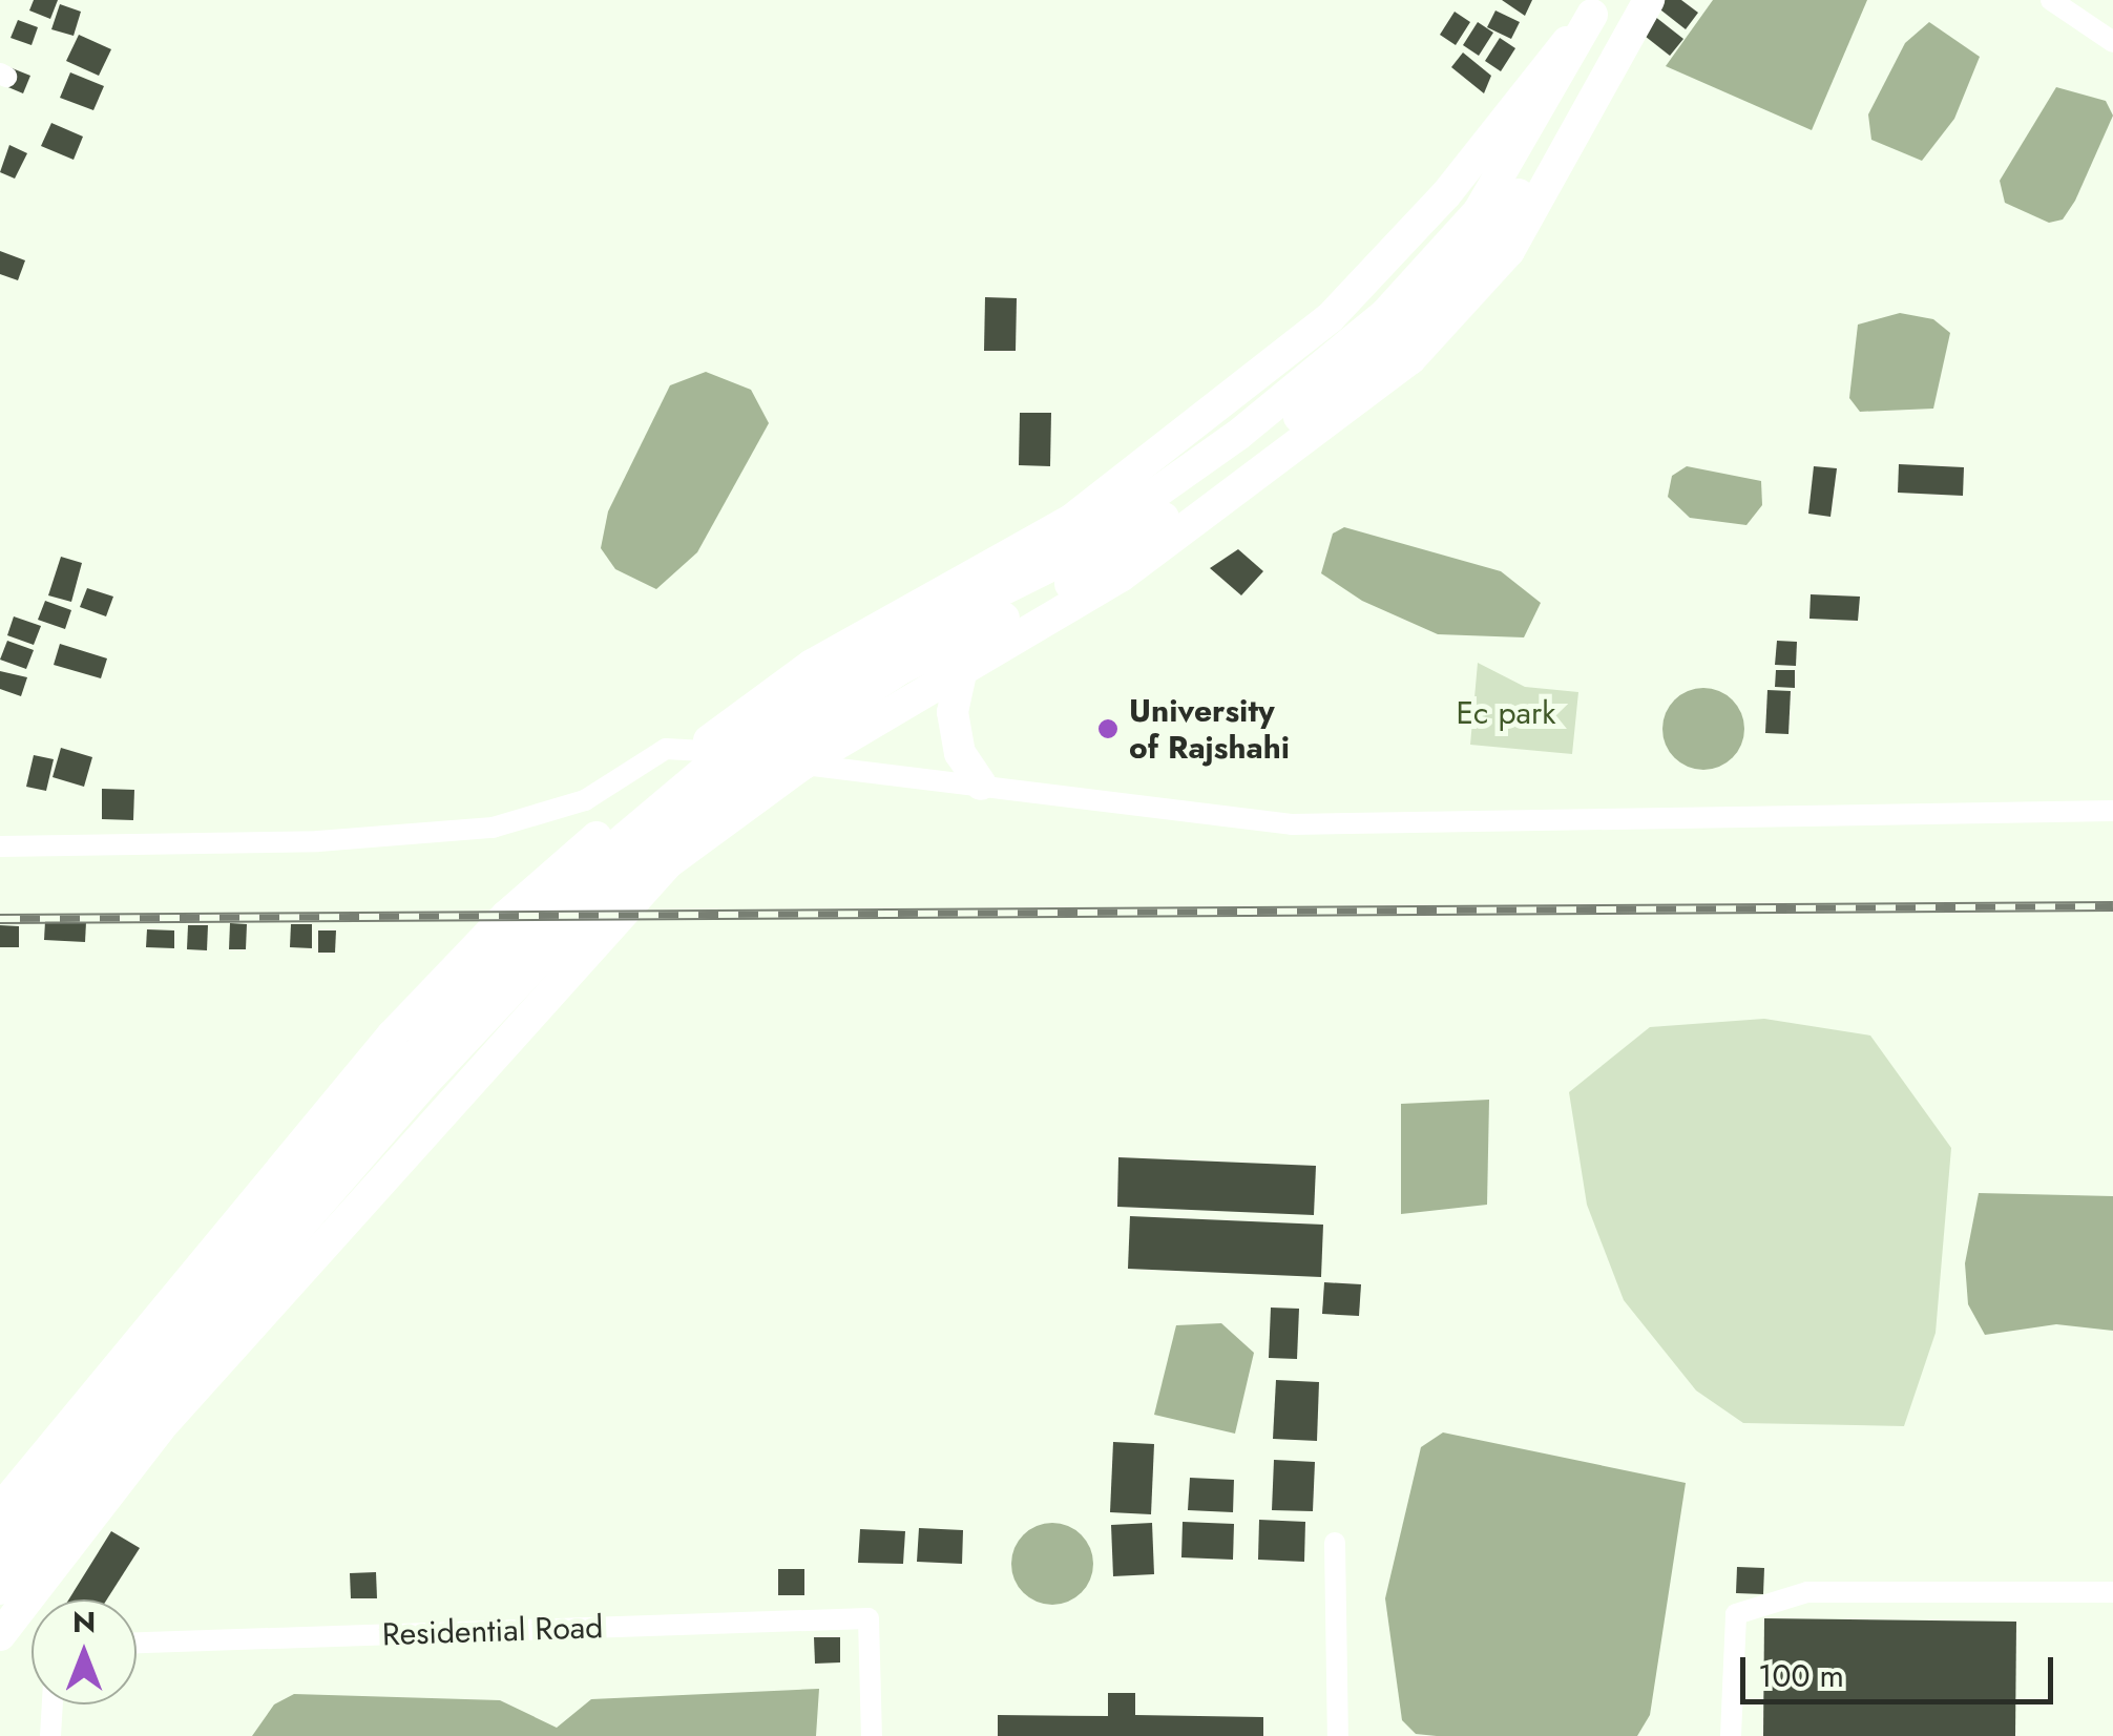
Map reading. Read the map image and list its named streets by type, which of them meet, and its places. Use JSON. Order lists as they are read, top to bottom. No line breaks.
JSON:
{"streets":{"street":["Residential Road"]},"parks":["Ec park"],"places":["University of Rajshahi"],"scale_bar":"100 m","north":"top"}
